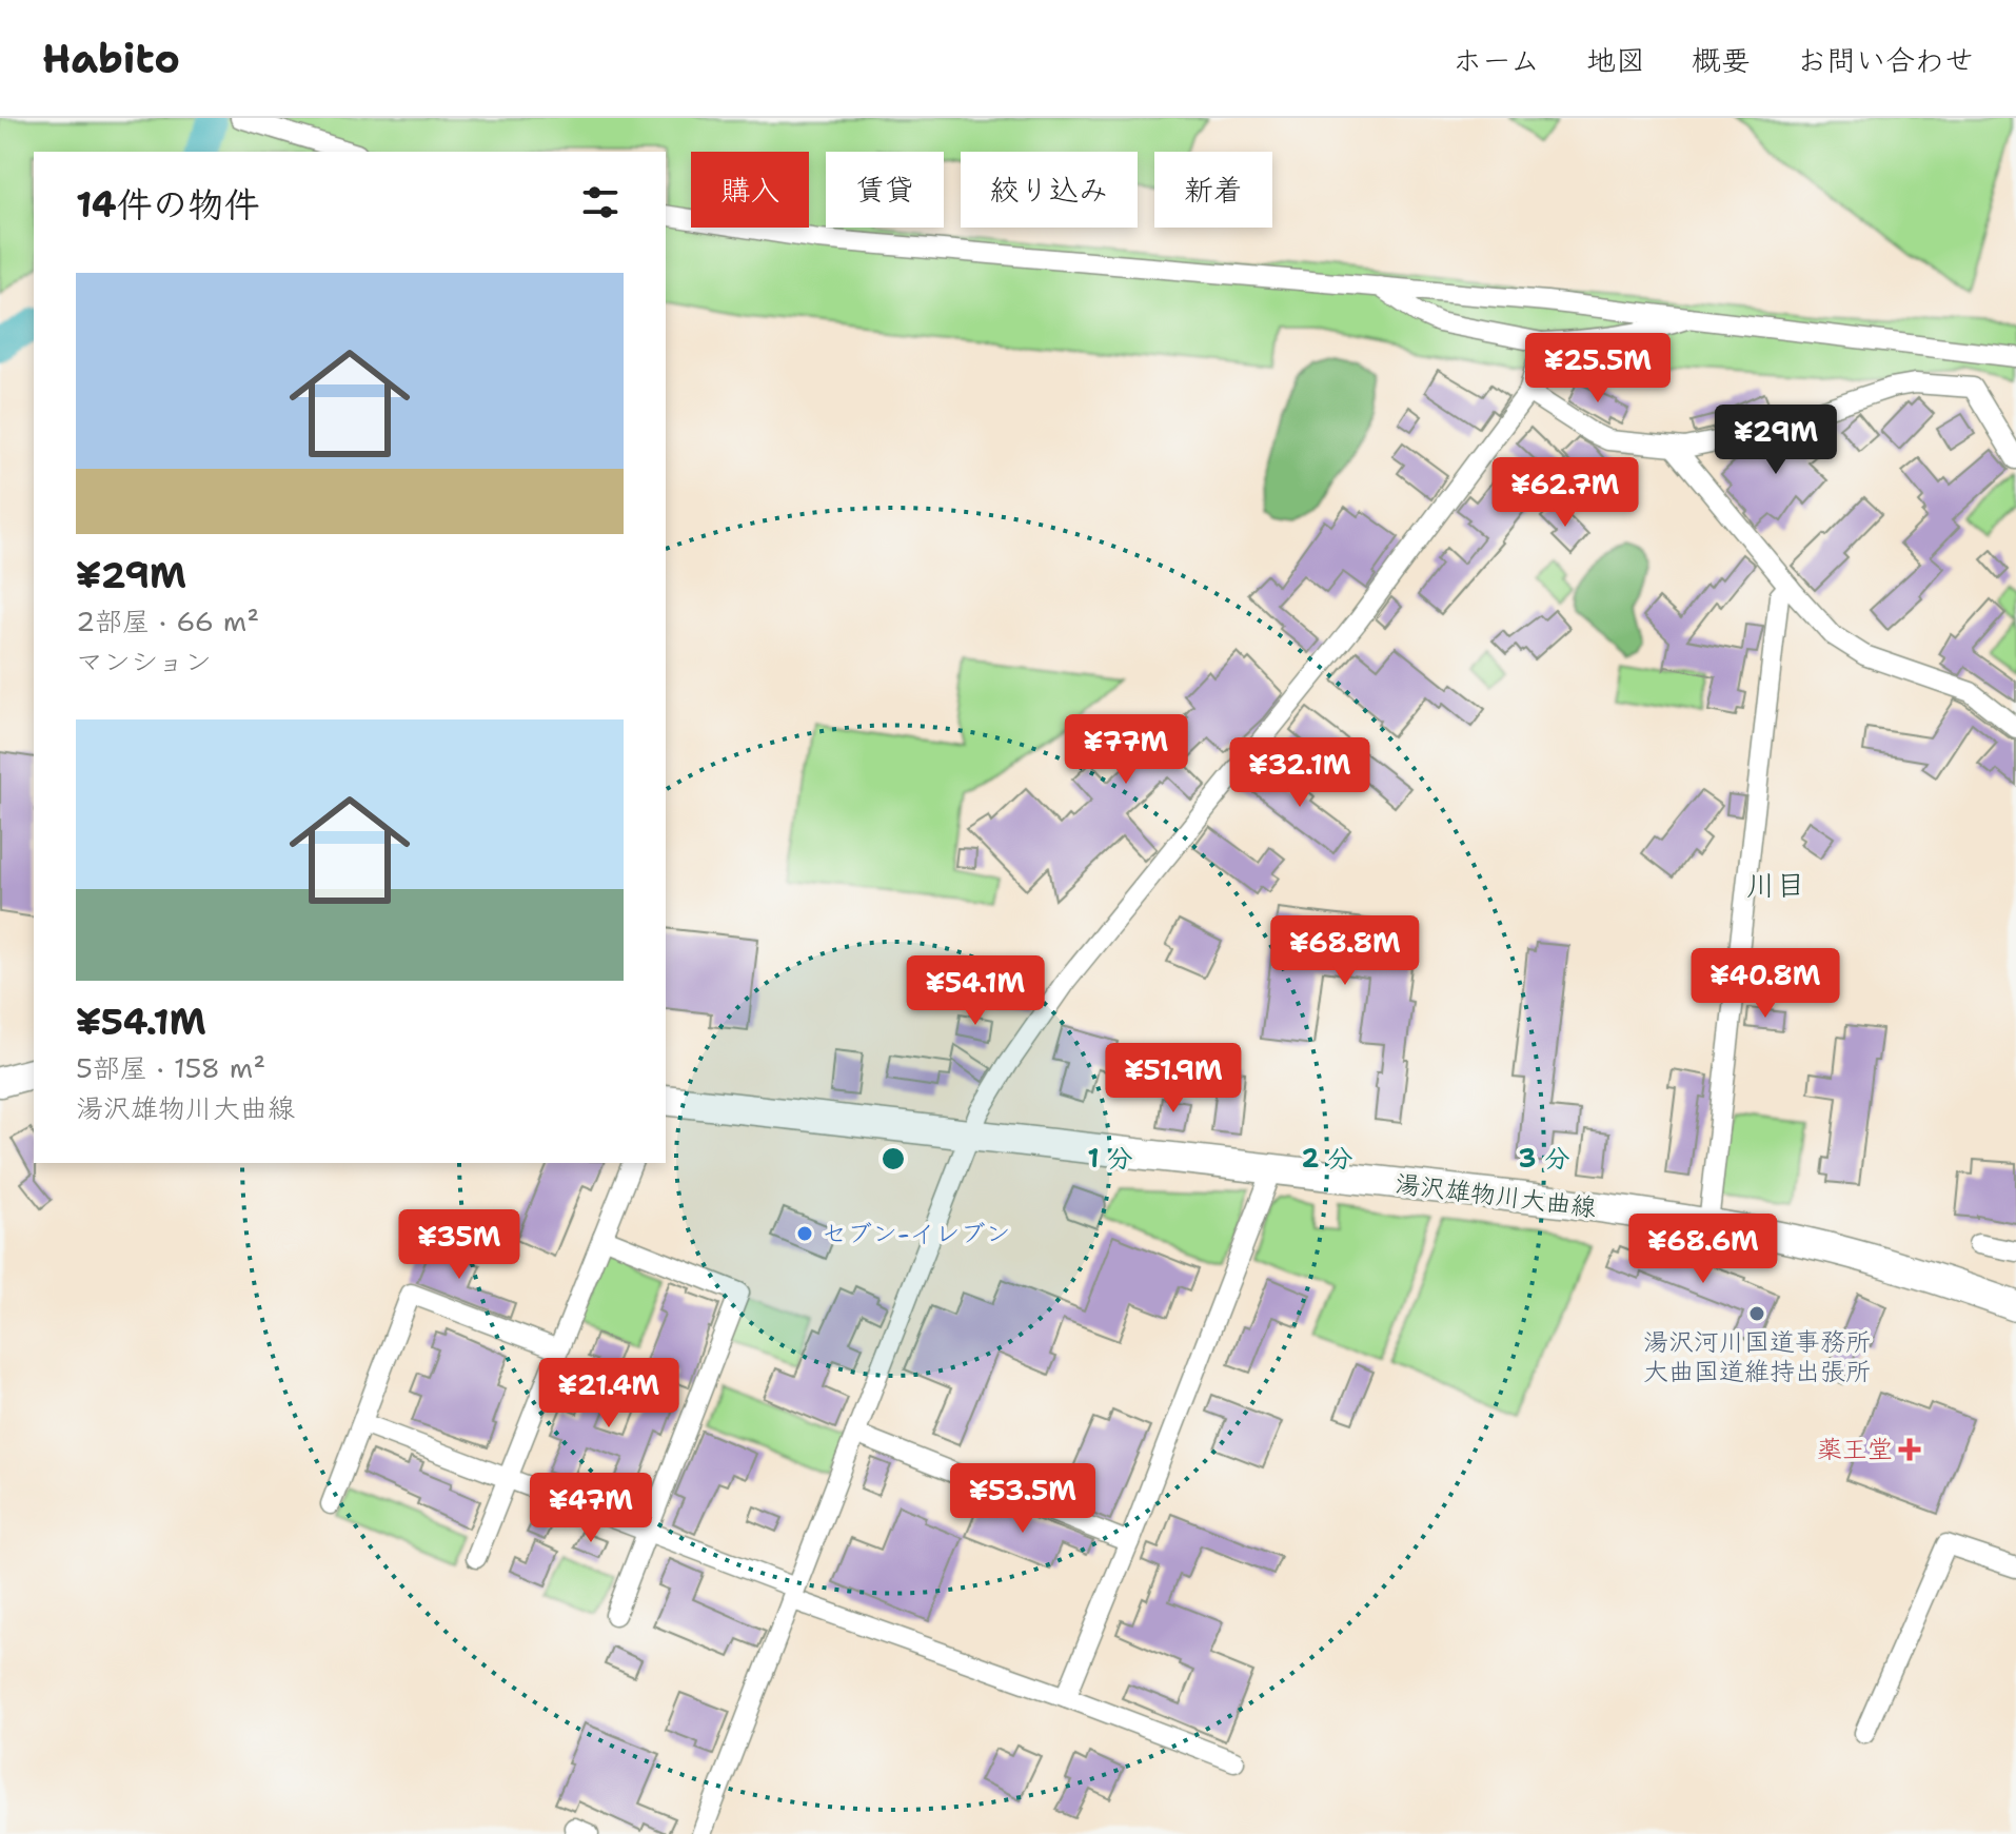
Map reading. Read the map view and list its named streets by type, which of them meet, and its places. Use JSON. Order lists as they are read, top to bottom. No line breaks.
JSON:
{"streets":{"main road":["湯沢雄物川大曲線"]},"districts":["川目"],"places":{"other":["セブン-イレブン","湯沢河川国道事務所 大曲国道維持出張所"],"health":["薬王堂"]},"page":{"header":"Habito","nav":["ホーム","地図","概要","お問い合わせ"],"chip":["購入","賃貸","絞り込み","新着"],"heading":"14件の物件","list":[{"name":"¥29M","note":"2部屋 · 66 m² · マンション"},{"name":"¥54.1M","note":"5部屋 · 158 m² · 湯沢雄物川大曲線"}],"price":["¥25.5M","¥29M","¥62.7M","¥77M","¥32.1M","¥68.8M","¥40.8M","¥54.1M","¥51.9M","¥35M","¥68.6M","¥21.4M","¥53.5M","¥47M"]},"rings":["1 分","2 分","3 分"]}
